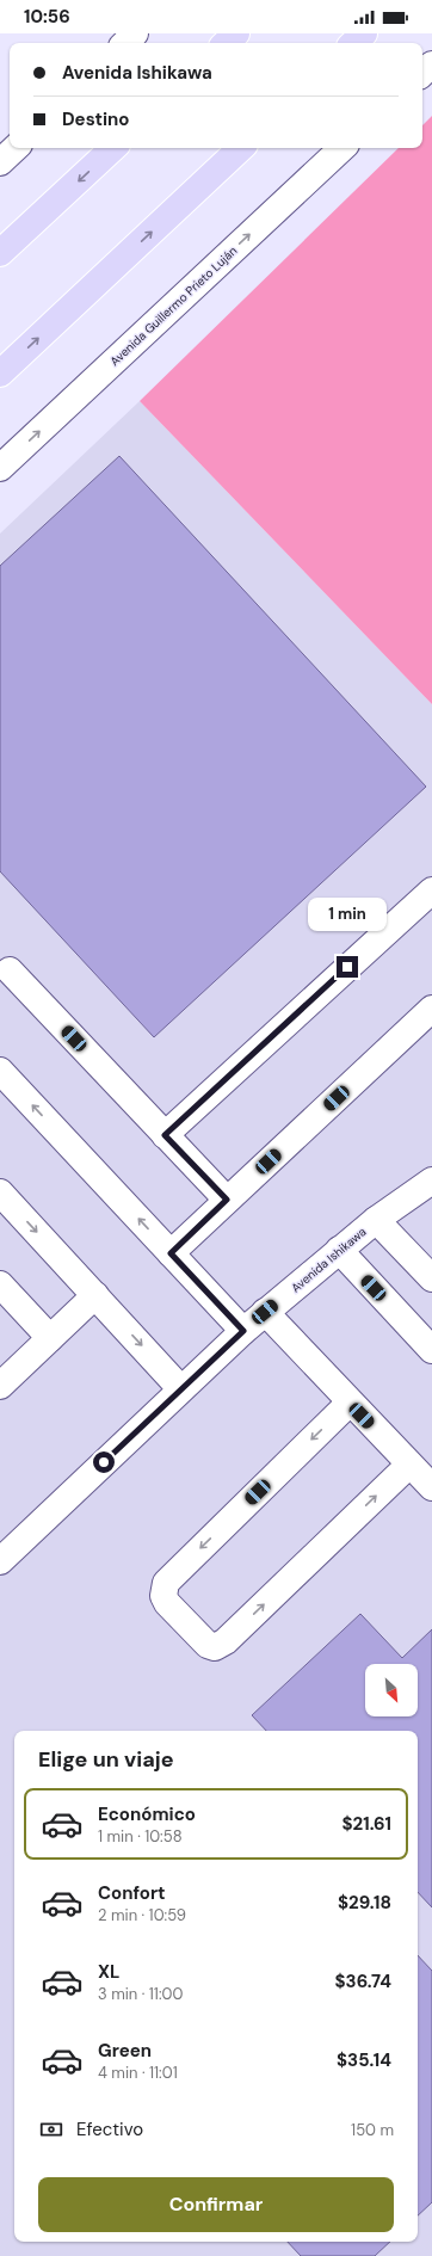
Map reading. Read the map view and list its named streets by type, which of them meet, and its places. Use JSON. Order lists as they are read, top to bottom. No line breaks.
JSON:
{"streets":{"street":["Avenida Guillermo Prieto Luján","Avenida Ishikawa"]},"one_way":["Avenida Guillermo Prieto Luján"],"north":"bottom right","page":{"status":"10:56","banner":["Avenida Ishikawa","Destino"],"bubble":"1 min","heading":"Elige un viaje","list":[{"name":"Económico","note":"1 min · 10:58","value":"$21.61"},{"name":"Confort","note":"2 min · 10:59","value":"$29.18"},{"name":"XL","note":"3 min · 11:00","value":"$36.74"},{"name":"Green","note":"4 min · 11:01","value":"$35.14"}],"pay":["Efectivo","150 m"],"buttons":"Confirmar"}}
